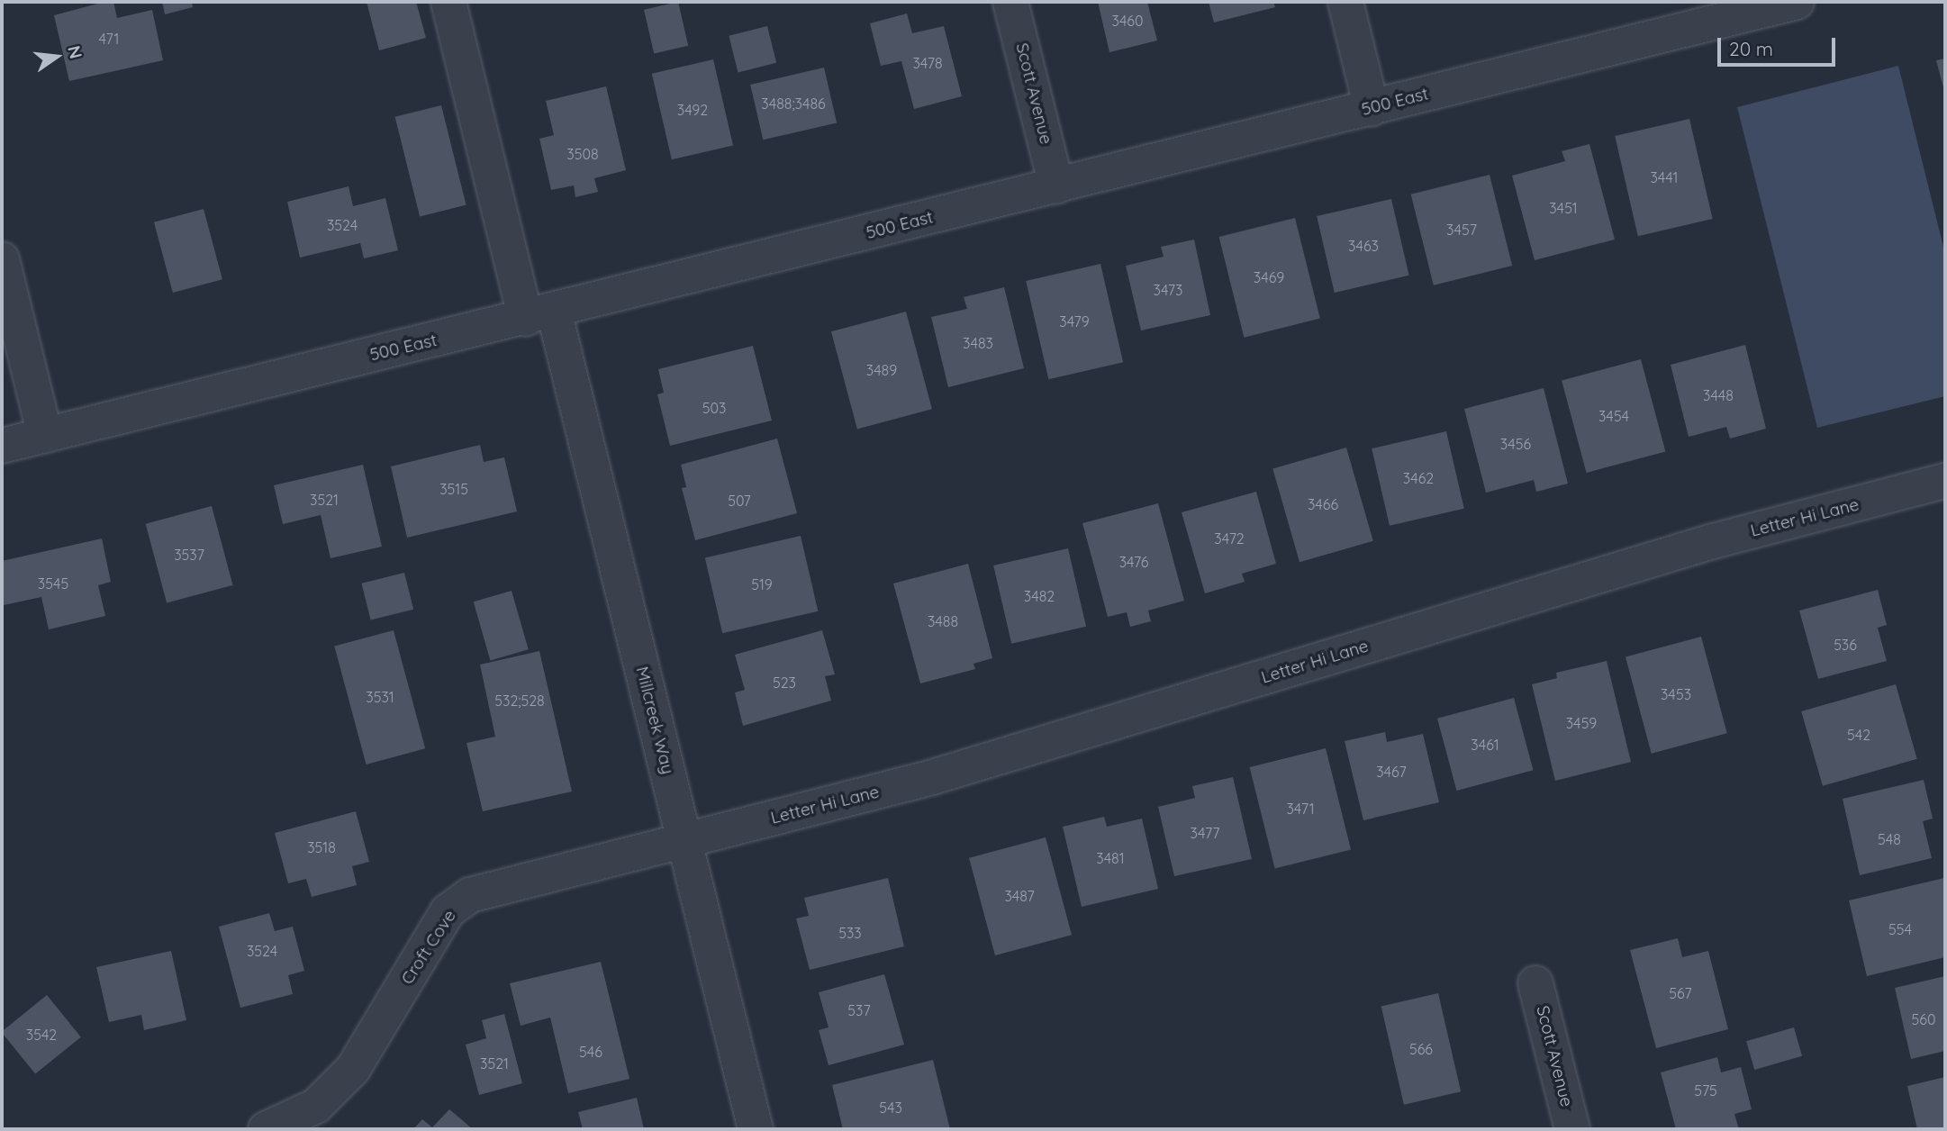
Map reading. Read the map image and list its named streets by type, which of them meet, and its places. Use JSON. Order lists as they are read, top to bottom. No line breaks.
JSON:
{"streets":{"street":["Scott Avenue","500 East","Letter Hi Lane","Millcreek Way","Croft Cove"]},"crossings":[["Scott Avenue","500 East"],["500 East","Millcreek Way"],["Letter Hi Lane","Millcreek Way"],["Letter Hi Lane","Croft Cove"],["Millcreek Way","Croft Cove"]],"house_numbers":["3460","471","3478","3488;3486","3492","3508","3441","3451","3524","3457","3463","3469","3473","3479","3483","3489","3448","503","3454","3456","3462","3515","3521","507","3466","3472","3537","3476","3545","519","3482","3488","536","523","3453","3531","532;528","3459","542","3461","3467","3471","3477","548","3518","3481","3487","554","533","3524","567","537","560","3542","566","546","3521","575","543"],"scale_bar":"20 m","north":"right"}
